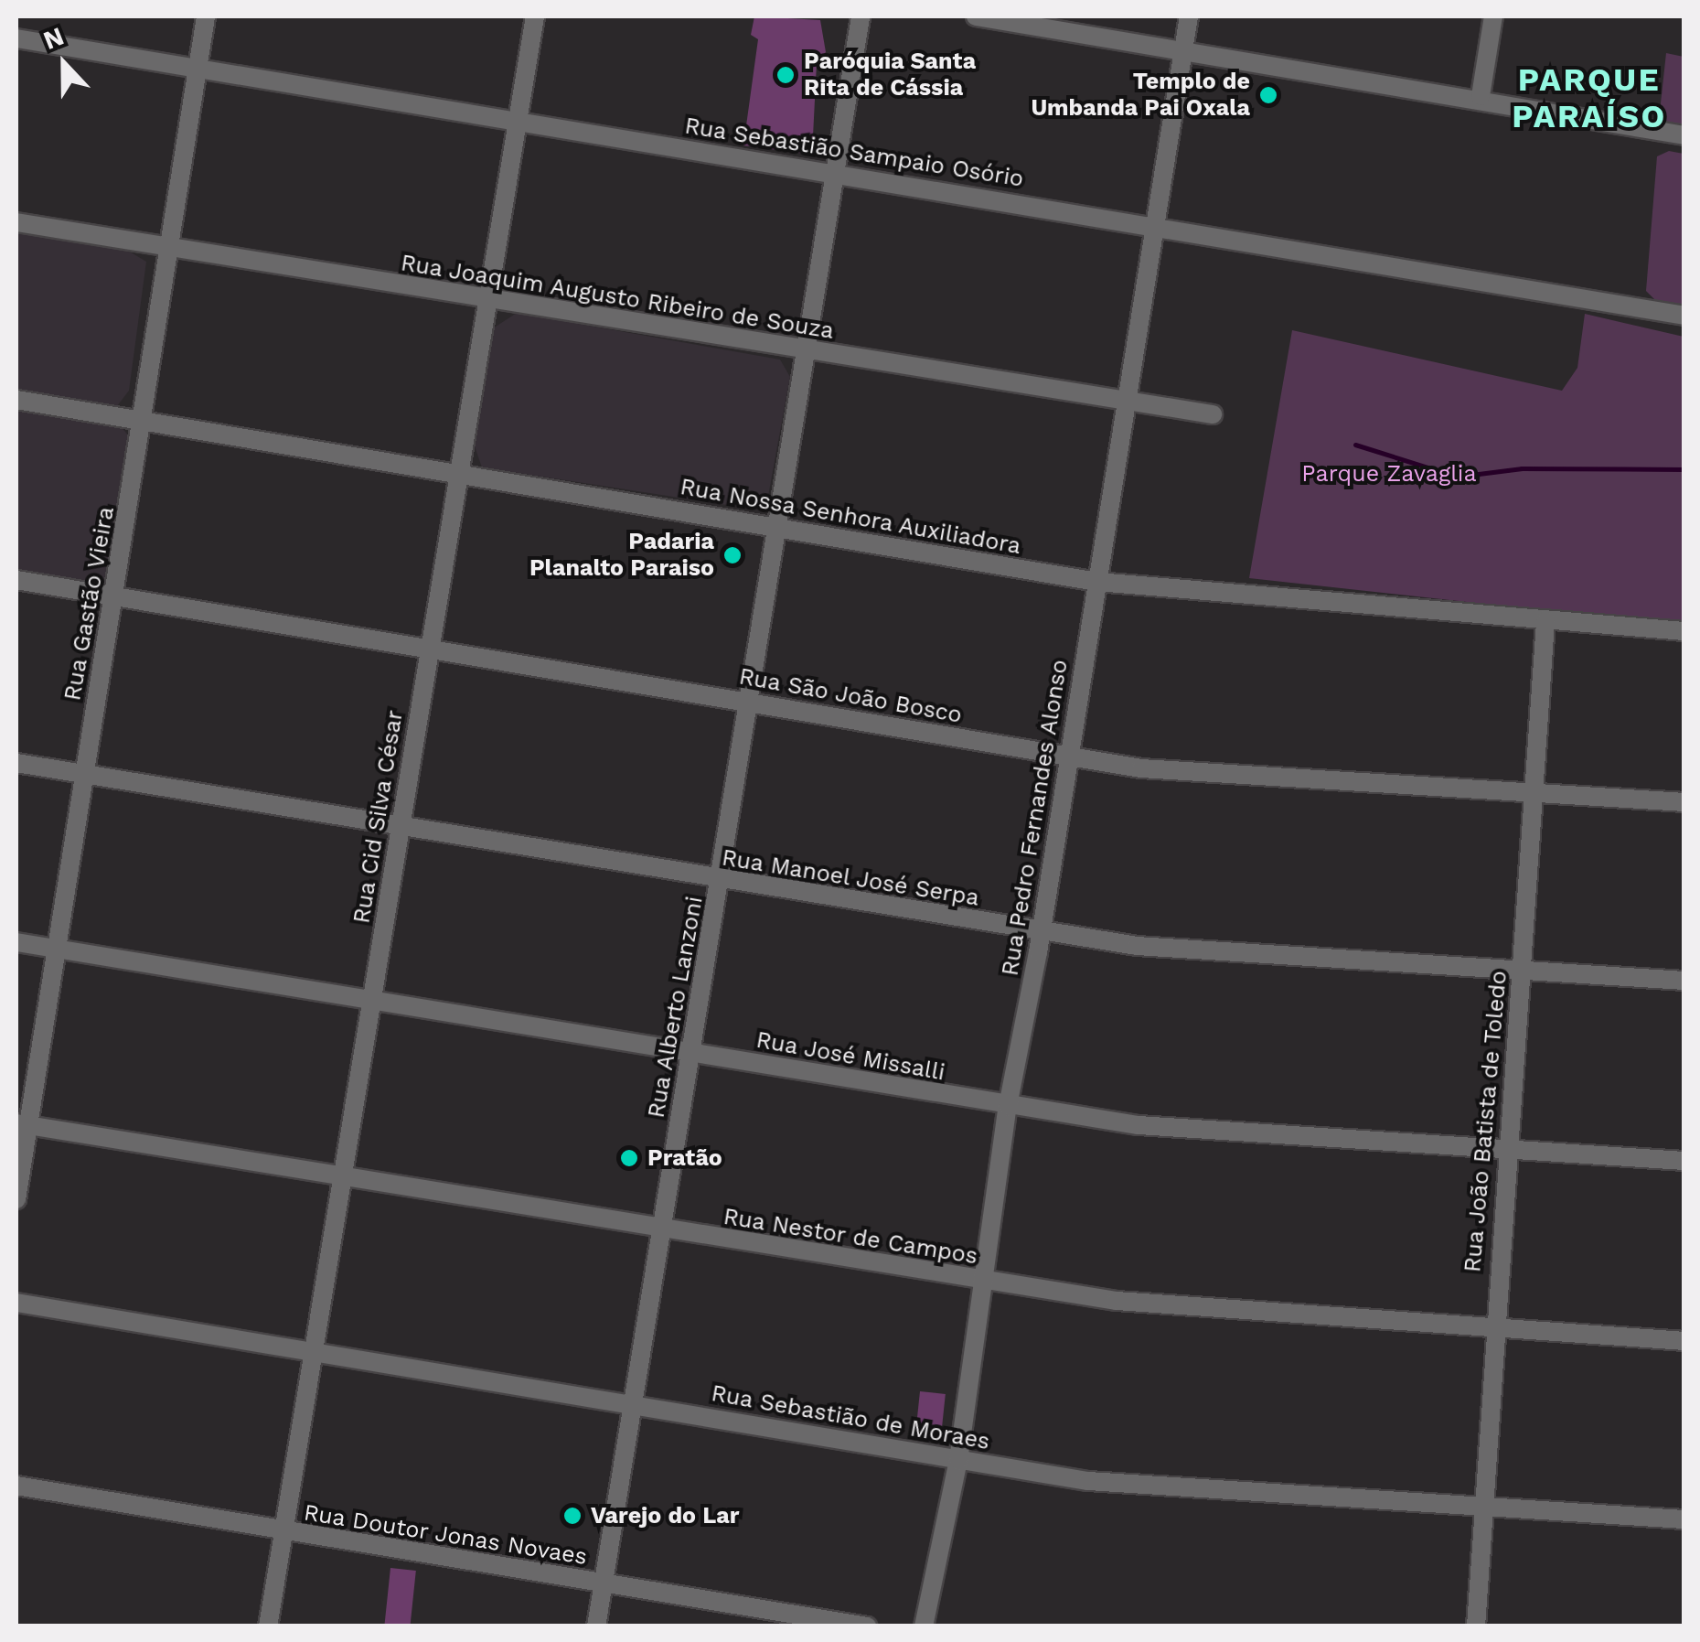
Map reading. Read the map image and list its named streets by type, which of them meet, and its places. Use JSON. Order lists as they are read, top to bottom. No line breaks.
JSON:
{"streets":{"street":["Rua Sebastião Sampaio Osório","Rua Joaquim Augusto Ribeiro de Souza","Rua Nossa Senhora Auxiliadora","Rua Gastão Vieira","Rua São João Bosco","Rua Cid Silva César","Rua Pedro Fernandes Alonso","Rua Manoel José Serpa","Rua Alberto Lanzoni","Rua José Missalli","Rua João Batista de Toledo","Rua Nestor de Campos","Rua Sebastião de Moraes","Rua Doutor Jonas Novaes"]},"crossings":[["Rua Sebastião Sampaio Osório","Rua Gastão Vieira"],["Rua Sebastião Sampaio Osório","Rua Cid Silva César"],["Rua Sebastião Sampaio Osório","Rua Pedro Fernandes Alonso"],["Rua Sebastião Sampaio Osório","Rua Alberto Lanzoni"],["Rua Joaquim Augusto Ribeiro de Souza","Rua Gastão Vieira"],["Rua Joaquim Augusto Ribeiro de Souza","Rua Cid Silva César"],["Rua Joaquim Augusto Ribeiro de Souza","Rua Pedro Fernandes Alonso"],["Rua Joaquim Augusto Ribeiro de Souza","Rua Alberto Lanzoni"],["Rua Nossa Senhora Auxiliadora","Rua Gastão Vieira"],["Rua Nossa Senhora Auxiliadora","Rua Cid Silva César"],["Rua Nossa Senhora Auxiliadora","Rua Pedro Fernandes Alonso"],["Rua Nossa Senhora Auxiliadora","Rua Alberto Lanzoni"],["Rua Nossa Senhora Auxiliadora","Rua João Batista de Toledo"],["Rua Gastão Vieira","Rua São João Bosco"],["Rua Gastão Vieira","Rua Manoel José Serpa"],["Rua Gastão Vieira","Rua José Missalli"],["Rua Gastão Vieira","Rua Nestor de Campos"],["Rua São João Bosco","Rua Cid Silva César"],["Rua São João Bosco","Rua Pedro Fernandes Alonso"],["Rua São João Bosco","Rua Alberto Lanzoni"],["Rua São João Bosco","Rua João Batista de Toledo"],["Rua Cid Silva César","Rua Manoel José Serpa"],["Rua Cid Silva César","Rua José Missalli"],["Rua Cid Silva César","Rua Nestor de Campos"],["Rua Cid Silva César","Rua Sebastião de Moraes"],["Rua Cid Silva César","Rua Doutor Jonas Novaes"],["Rua Pedro Fernandes Alonso","Rua Manoel José Serpa"],["Rua Pedro Fernandes Alonso","Rua José Missalli"],["Rua Pedro Fernandes Alonso","Rua Nestor de Campos"],["Rua Pedro Fernandes Alonso","Rua Sebastião de Moraes"],["Rua Manoel José Serpa","Rua Alberto Lanzoni"],["Rua Manoel José Serpa","Rua João Batista de Toledo"],["Rua Alberto Lanzoni","Rua José Missalli"],["Rua Alberto Lanzoni","Rua Nestor de Campos"],["Rua Alberto Lanzoni","Rua Sebastião de Moraes"],["Rua Alberto Lanzoni","Rua Doutor Jonas Novaes"],["Rua José Missalli","Rua João Batista de Toledo"],["Rua João Batista de Toledo","Rua Nestor de Campos"],["Rua João Batista de Toledo","Rua Sebastião de Moraes"]],"districts":["PARQUE PARAÍSO"],"parks":["Parque Zavaglia"],"places":["Paróquia Santa Rita de Cássia","Templo de Umbanda Pai Oxala","Padaria Planalto Paraiso","Pratão","Varejo do Lar"],"north":"top"}
